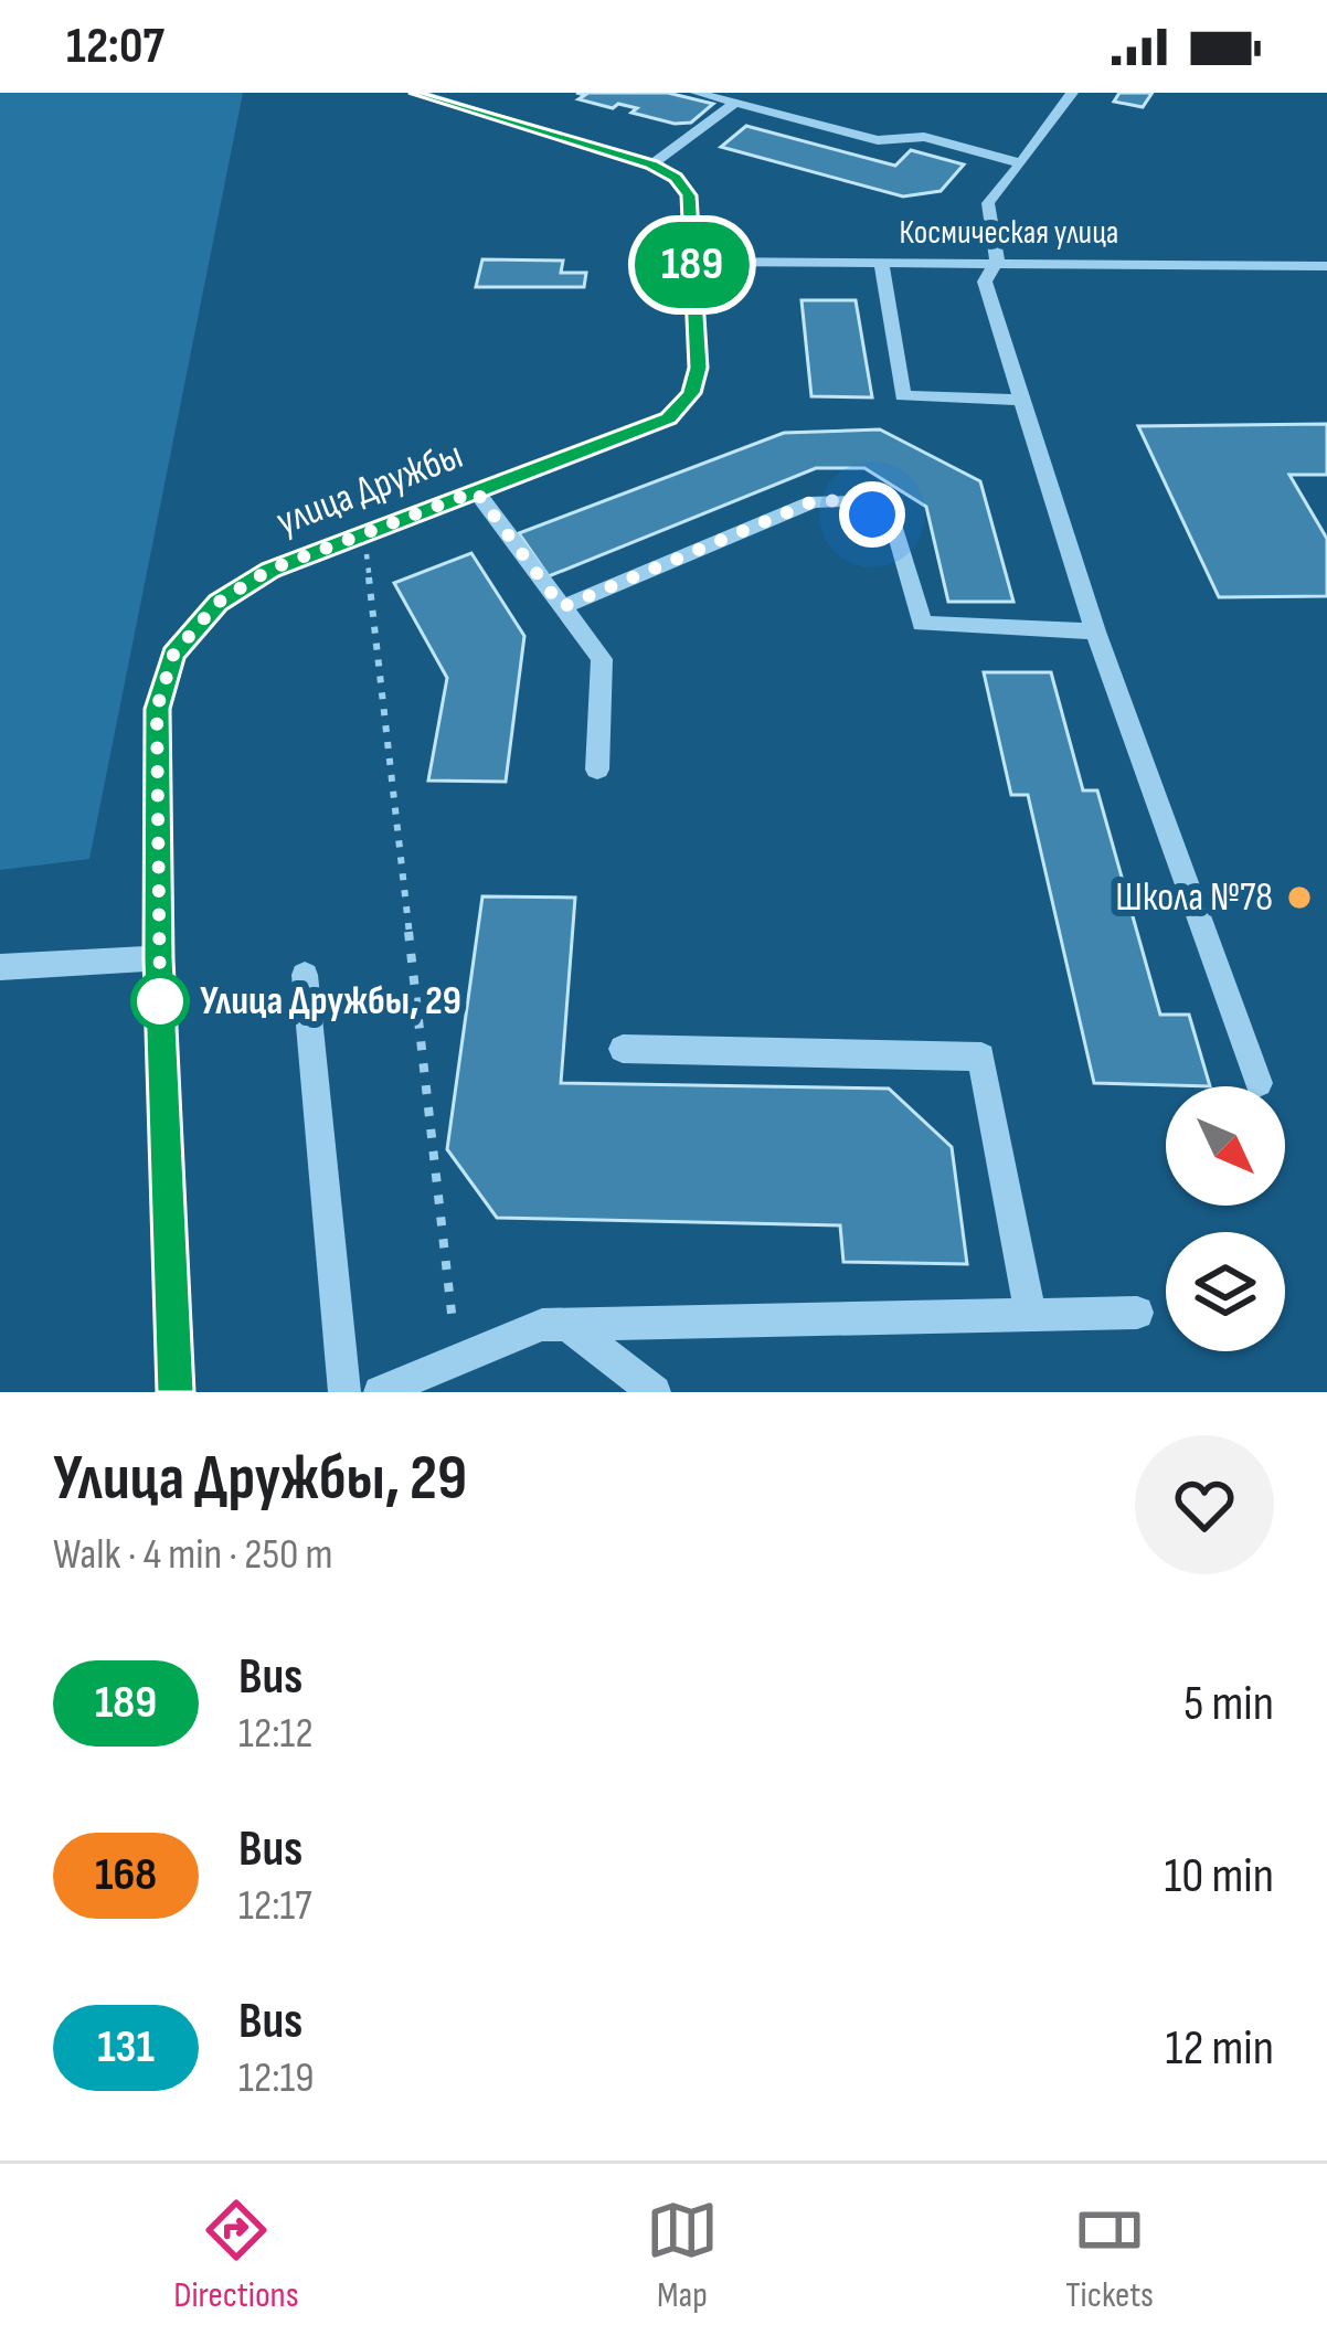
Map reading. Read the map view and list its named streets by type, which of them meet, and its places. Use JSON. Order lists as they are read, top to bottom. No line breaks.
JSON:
{"streets":{"street":["Космическая улица","улица Дружбы"]},"crossings":[["Космическая улица","улица Дружбы"]],"places":["Школа №78","Улица Дружбы, 29"],"lines":["bus line 189"],"north":"bottom right","page":{"status":"12:07","on_map":"189","heading":["Улица Дружбы, 29","Walk · 4 min · 250 m"],"list":[{"mark":"189","name":"Bus","note":"12:12","value":"5 min"},{"mark":"168","name":"Bus","note":"12:17","value":"10 min"},{"mark":"131","name":"Bus","note":"12:19","value":"12 min"}],"tabs":["Directions","Map","Tickets"]}}
